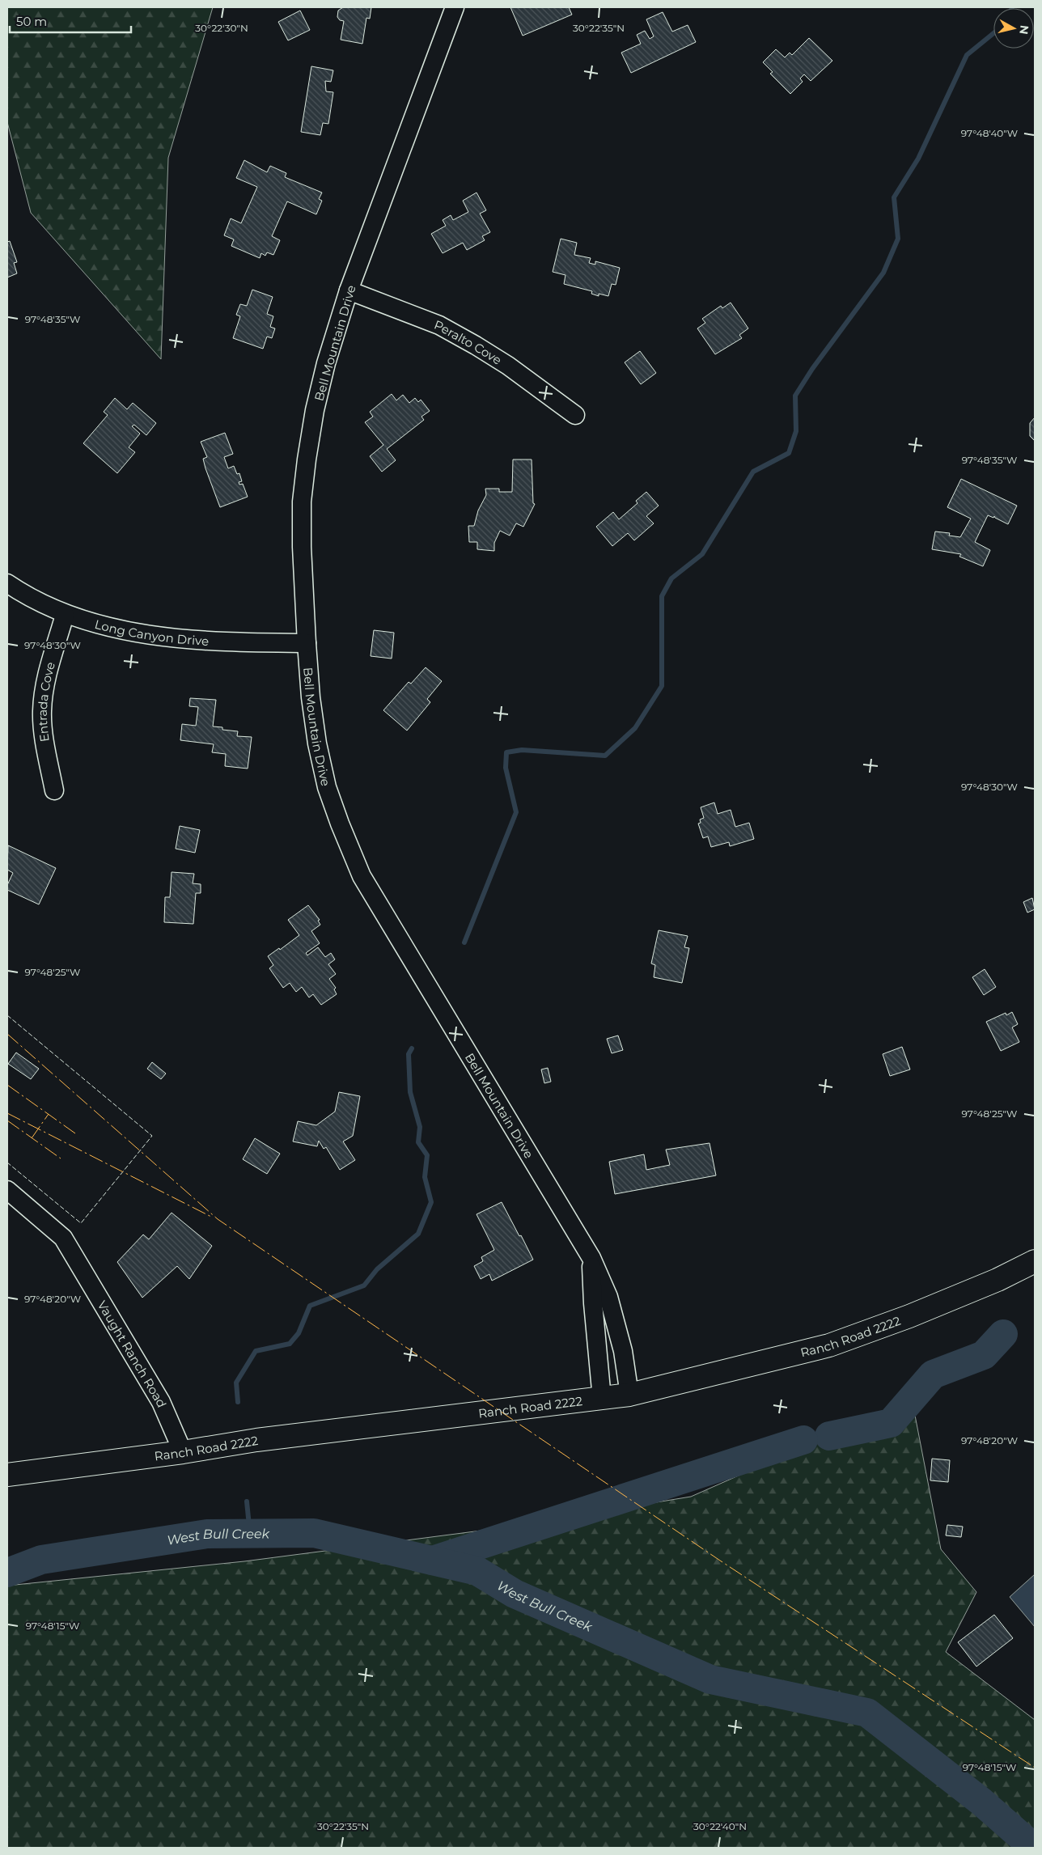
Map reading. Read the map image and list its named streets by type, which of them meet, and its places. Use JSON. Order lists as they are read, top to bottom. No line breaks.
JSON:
{"streets":{"main road":["Ranch Road 2222"],"street":["Bell Mountain Drive","Peralto Cove","Long Canyon Drive","Entrada Cove","Vaught Ranch Road"]},"crossings":[["Bell Mountain Drive","Peralto Cove"],["Bell Mountain Drive","Long Canyon Drive"],["Bell Mountain Drive","Ranch Road 2222"],["Long Canyon Drive","Entrada Cove"],["Ranch Road 2222","Vaught Ranch Road"]],"water":["West Bull Creek"],"scale_bar":"50 m","north":"right","coordinates":["30°22'30\"N","30°22'35\"N","97°48'40\"W","97°48'35\"W","97°48'30\"W","97°48'25\"W","97°48'20\"W","97°48'15\"W","30°22'40\"N"]}
